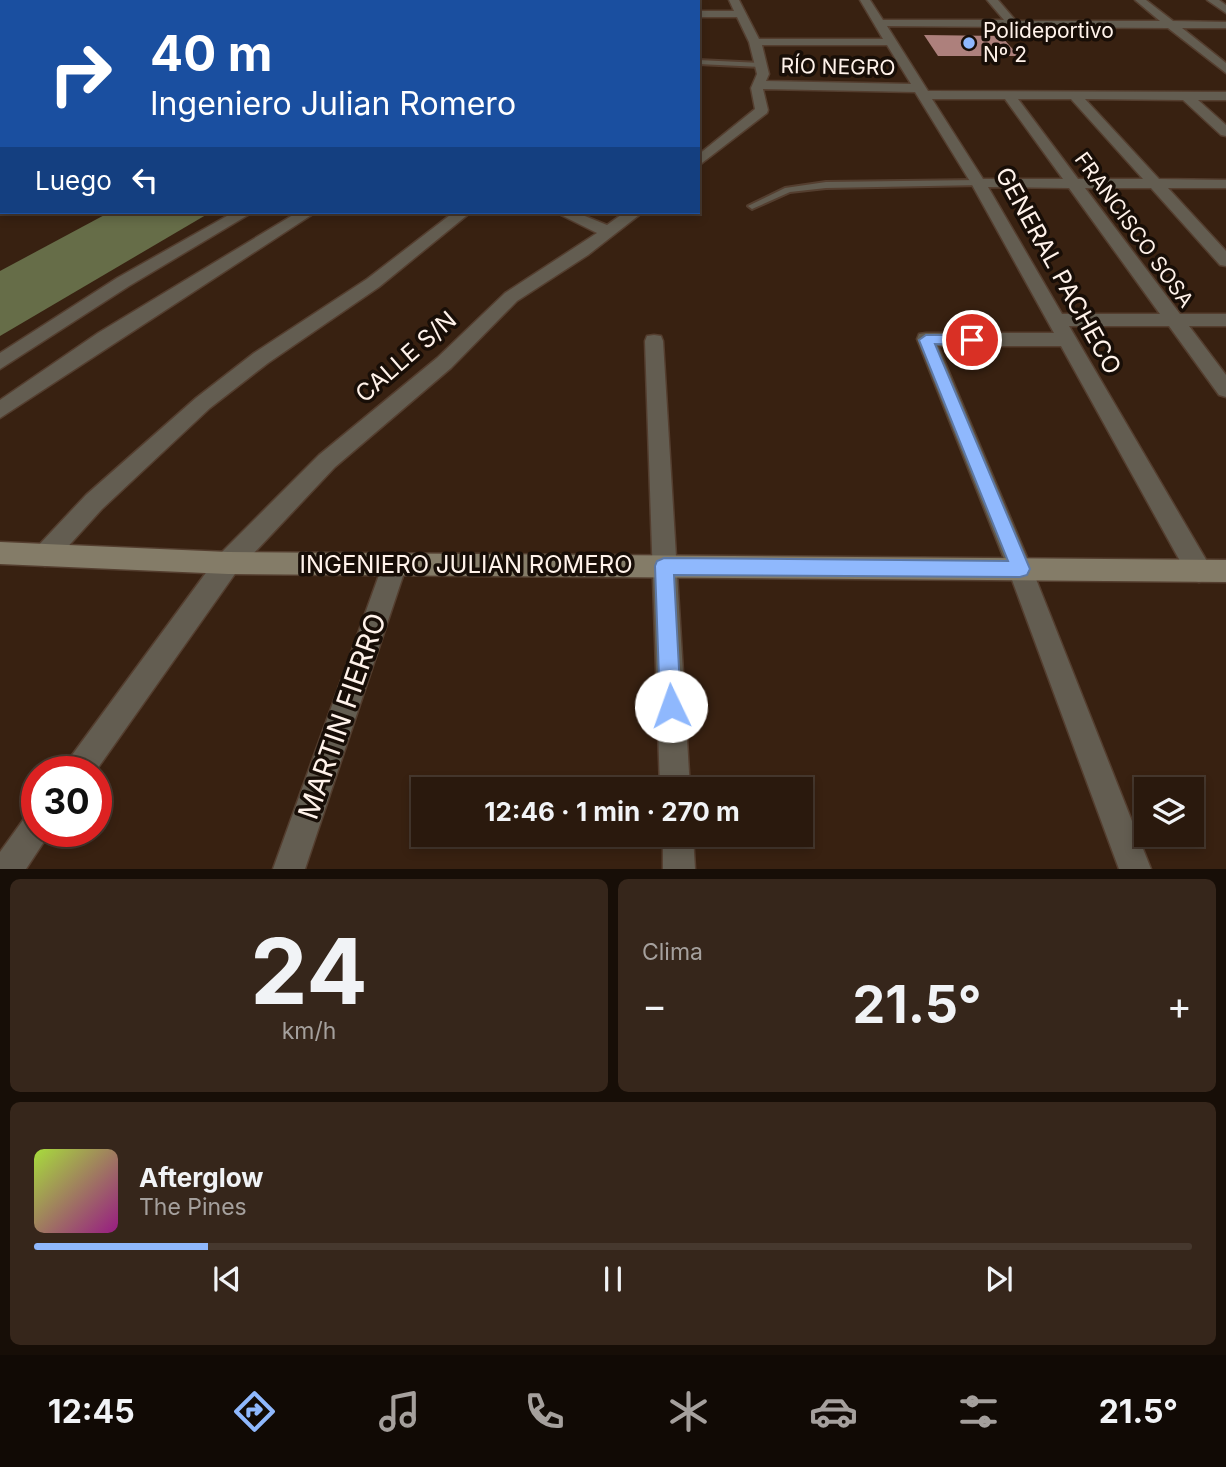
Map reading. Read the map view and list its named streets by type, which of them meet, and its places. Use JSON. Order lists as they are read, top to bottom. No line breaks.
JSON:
{"streets":{"street":["RÍO NEGRO","FRANCISCO SOSA","GENERAL PACHECO","CALLE S/N","INGENIERO JULIAN ROMERO","MARTIN FIERRO"]},"crossings":[["RÍO NEGRO","FRANCISCO SOSA"],["RÍO NEGRO","GENERAL PACHECO"],["GENERAL PACHECO","INGENIERO JULIAN ROMERO"],["CALLE S/N","INGENIERO JULIAN ROMERO"],["INGENIERO JULIAN ROMERO","MARTIN FIERRO"]],"places":["Polideportivo Nº 2"],"page":{"turn":["40 m","Ingeniero Julian Romero"],"then":"Luego","limit":"30","trip":"12:46 · 1 min · 270 m","tile":[["24","km/h"],"Clima"],"heat":["−","21.5°","+"],"song":["Afterglow","The Pines"],"tabs":["12:45","21.5°"]}}
